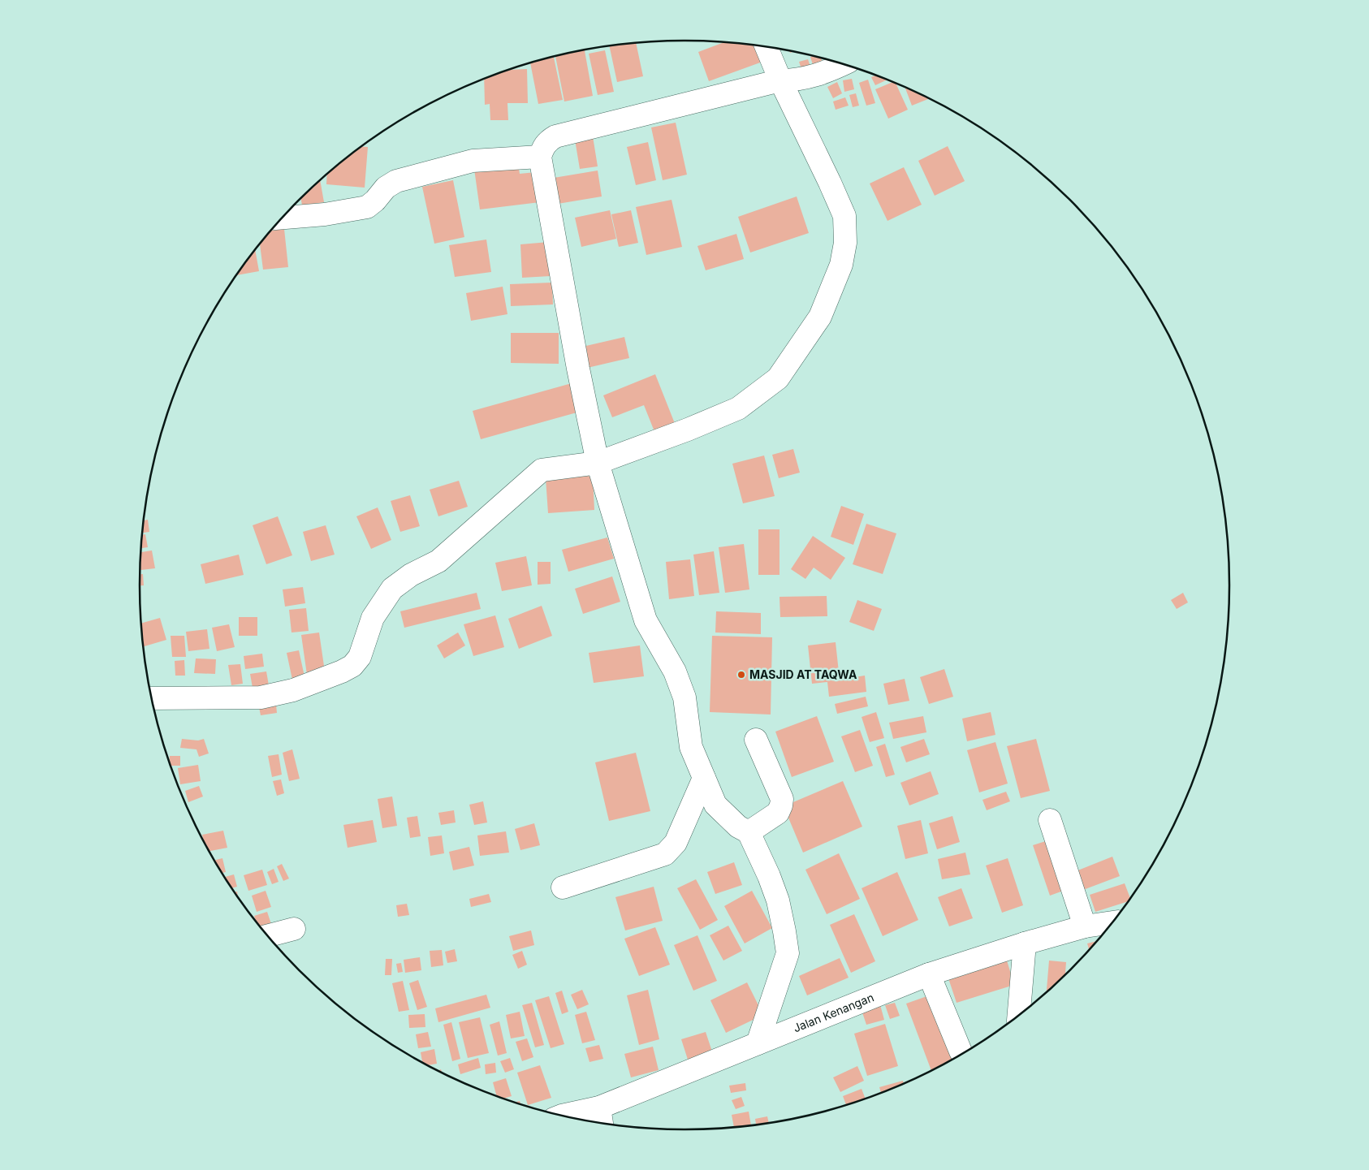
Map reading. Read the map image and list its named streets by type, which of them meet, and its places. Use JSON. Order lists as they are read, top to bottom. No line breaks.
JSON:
{"streets":{"street":["Jalan Kenangan"]},"places":["MASJID AT TAQWA"]}
